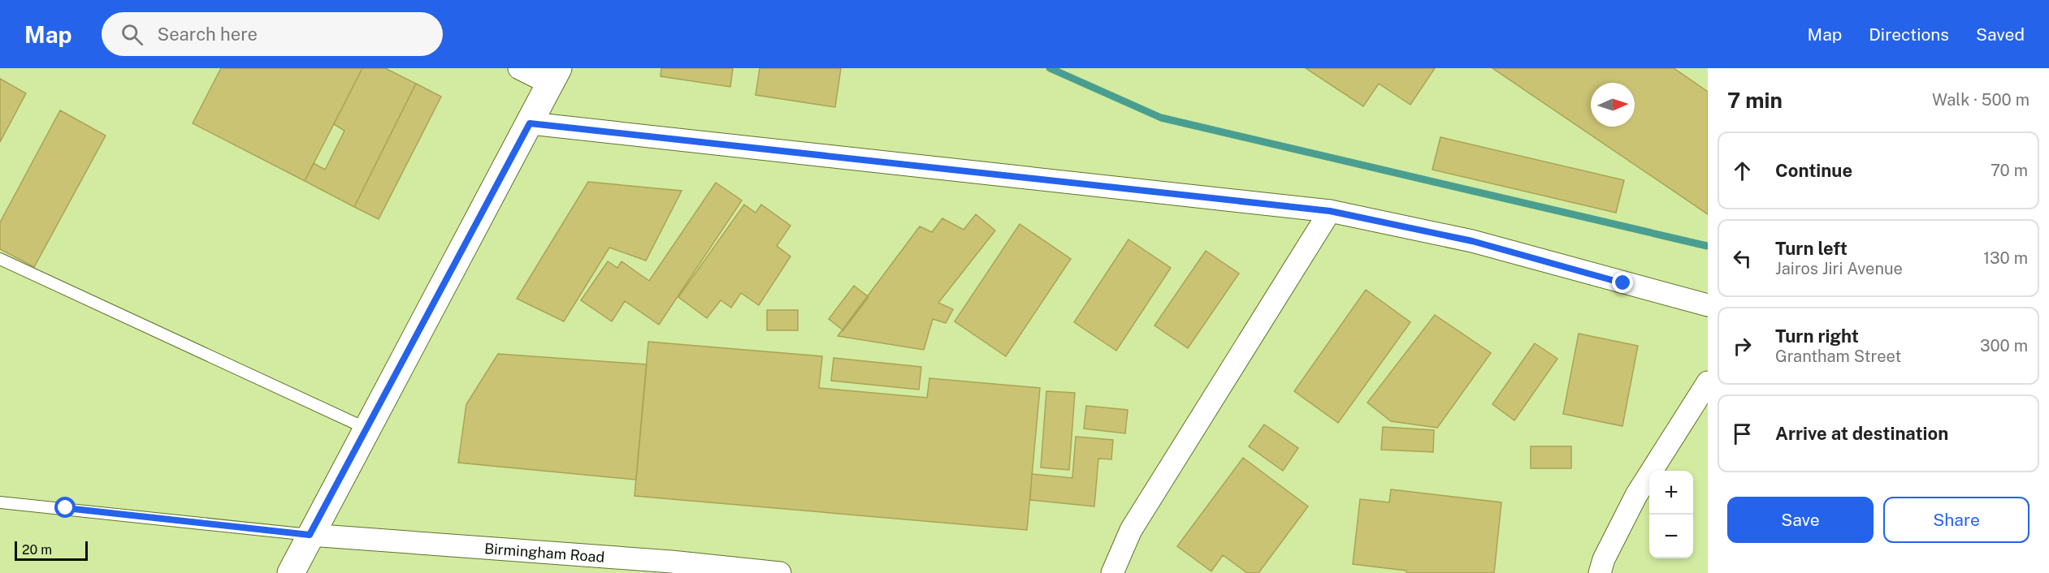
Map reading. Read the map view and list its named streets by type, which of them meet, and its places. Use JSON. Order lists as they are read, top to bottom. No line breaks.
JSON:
{"streets":{"street":["Birmingham Road"]},"scale_bar":"20 m","north":"right","page":{"header":"Map","search":"Search here","nav":["Map","Directions","Saved"],"heading":["7 min","Walk · 500 m"],"list":[["Continue","70 m"],["Turn left","Jairos Jiri Avenue","130 m"],["Turn right","Grantham Street","300 m"],"Arrive at destination"],"map_buttons":["+","−"],"buttons":["Save","Share"],"scale":"20 m"}}
